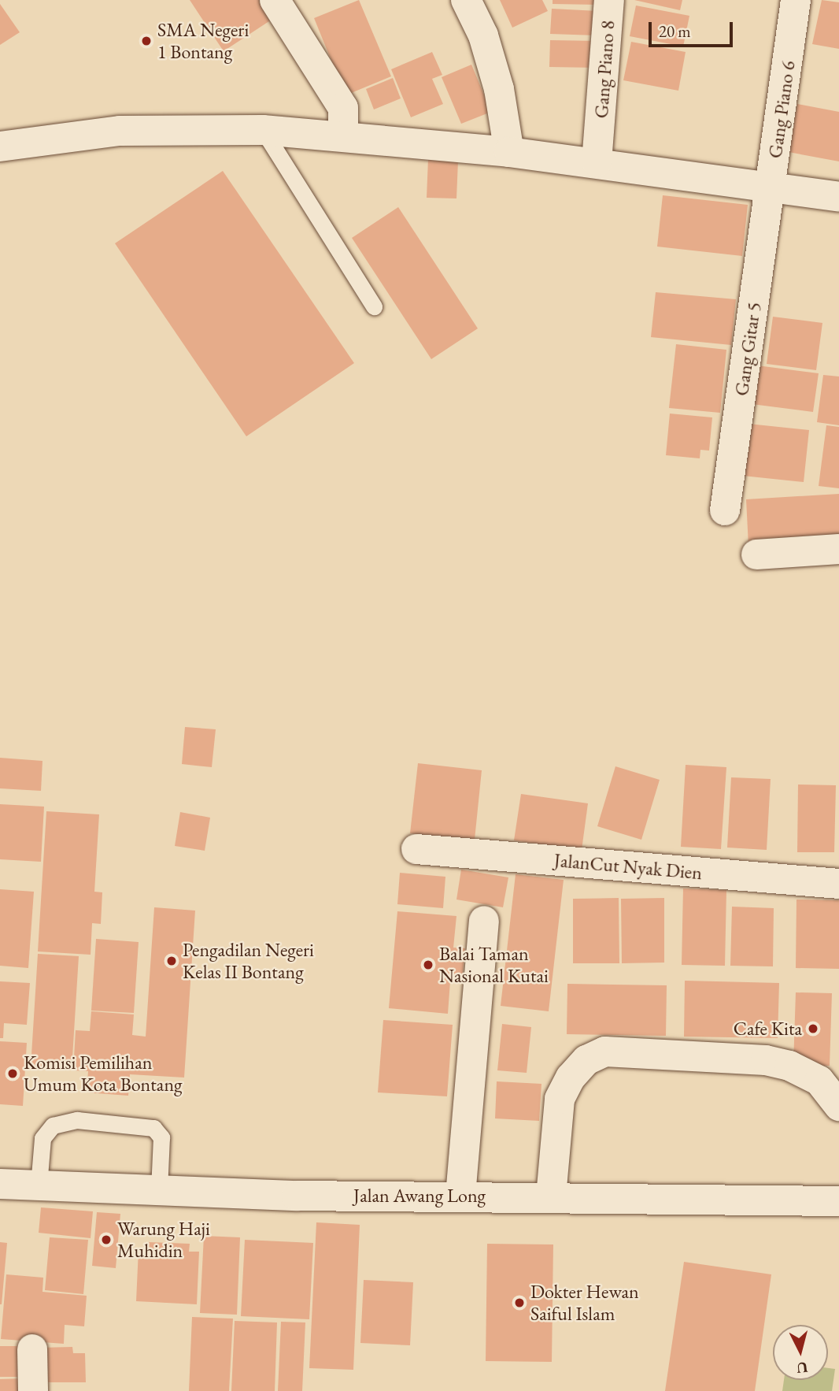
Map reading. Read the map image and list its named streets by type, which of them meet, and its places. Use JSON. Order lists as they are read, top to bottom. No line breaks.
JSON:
{"streets":{"street":["Gang Piano 8","Gang Piano 6","Gang Gitar 5","JalanCut Nyak Dien","Jalan Awang Long"]},"crossings":[["Gang Piano 6","Gang Gitar 5"]],"places":["SMA Negeri 1 Bontang","Pengadilan Negeri Kelas II Bontang","Balai Taman Nasional Kutai","Cafe Kita","Komisi Pemilihan Umum Kota Bontang","Warung Haji Muhidin","Dokter Hewan Saiful Islam"],"scale_bar":"20 m","north":"bottom"}
